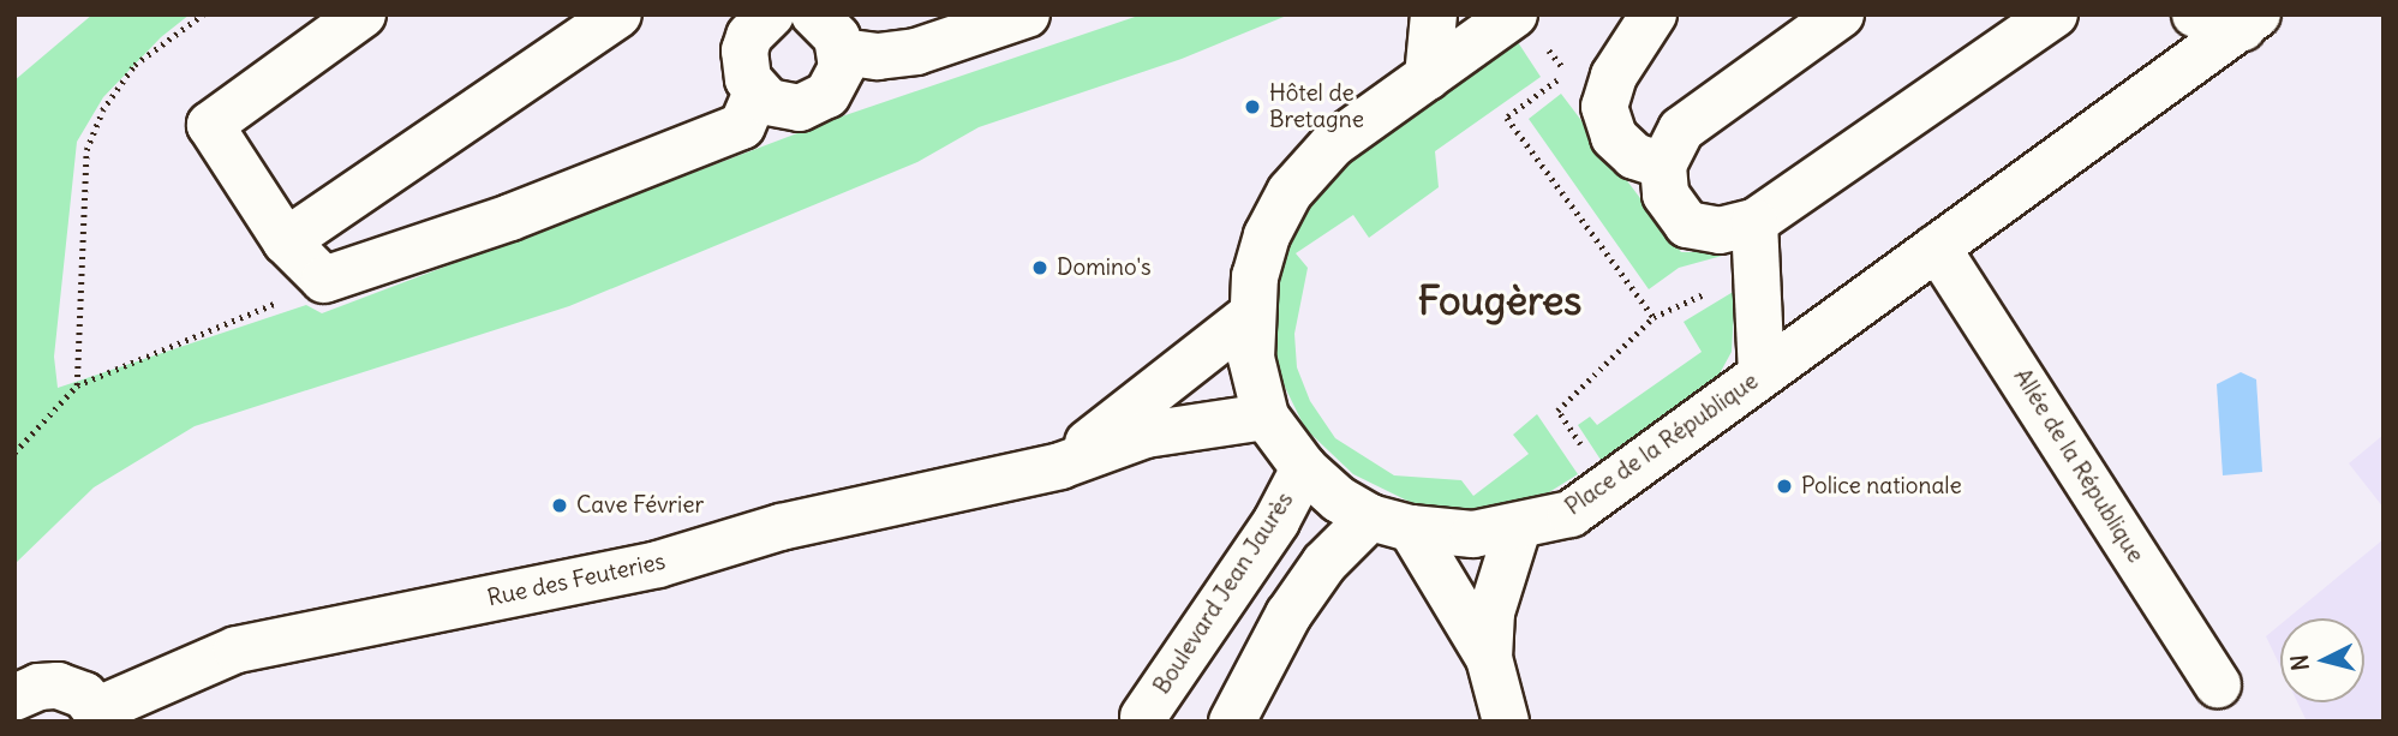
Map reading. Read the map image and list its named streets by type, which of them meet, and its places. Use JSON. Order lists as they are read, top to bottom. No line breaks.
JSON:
{"streets":{"main road":["Place de la République","Allée de la République","Rue des Feuteries","Boulevard Jean Jaurès"]},"crossings":[["Place de la République","Allée de la République"]],"districts":["Fougères"],"places":["Hôtel de Bretagne","Domino's","Police nationale","Cave Février"],"north":"left"}
